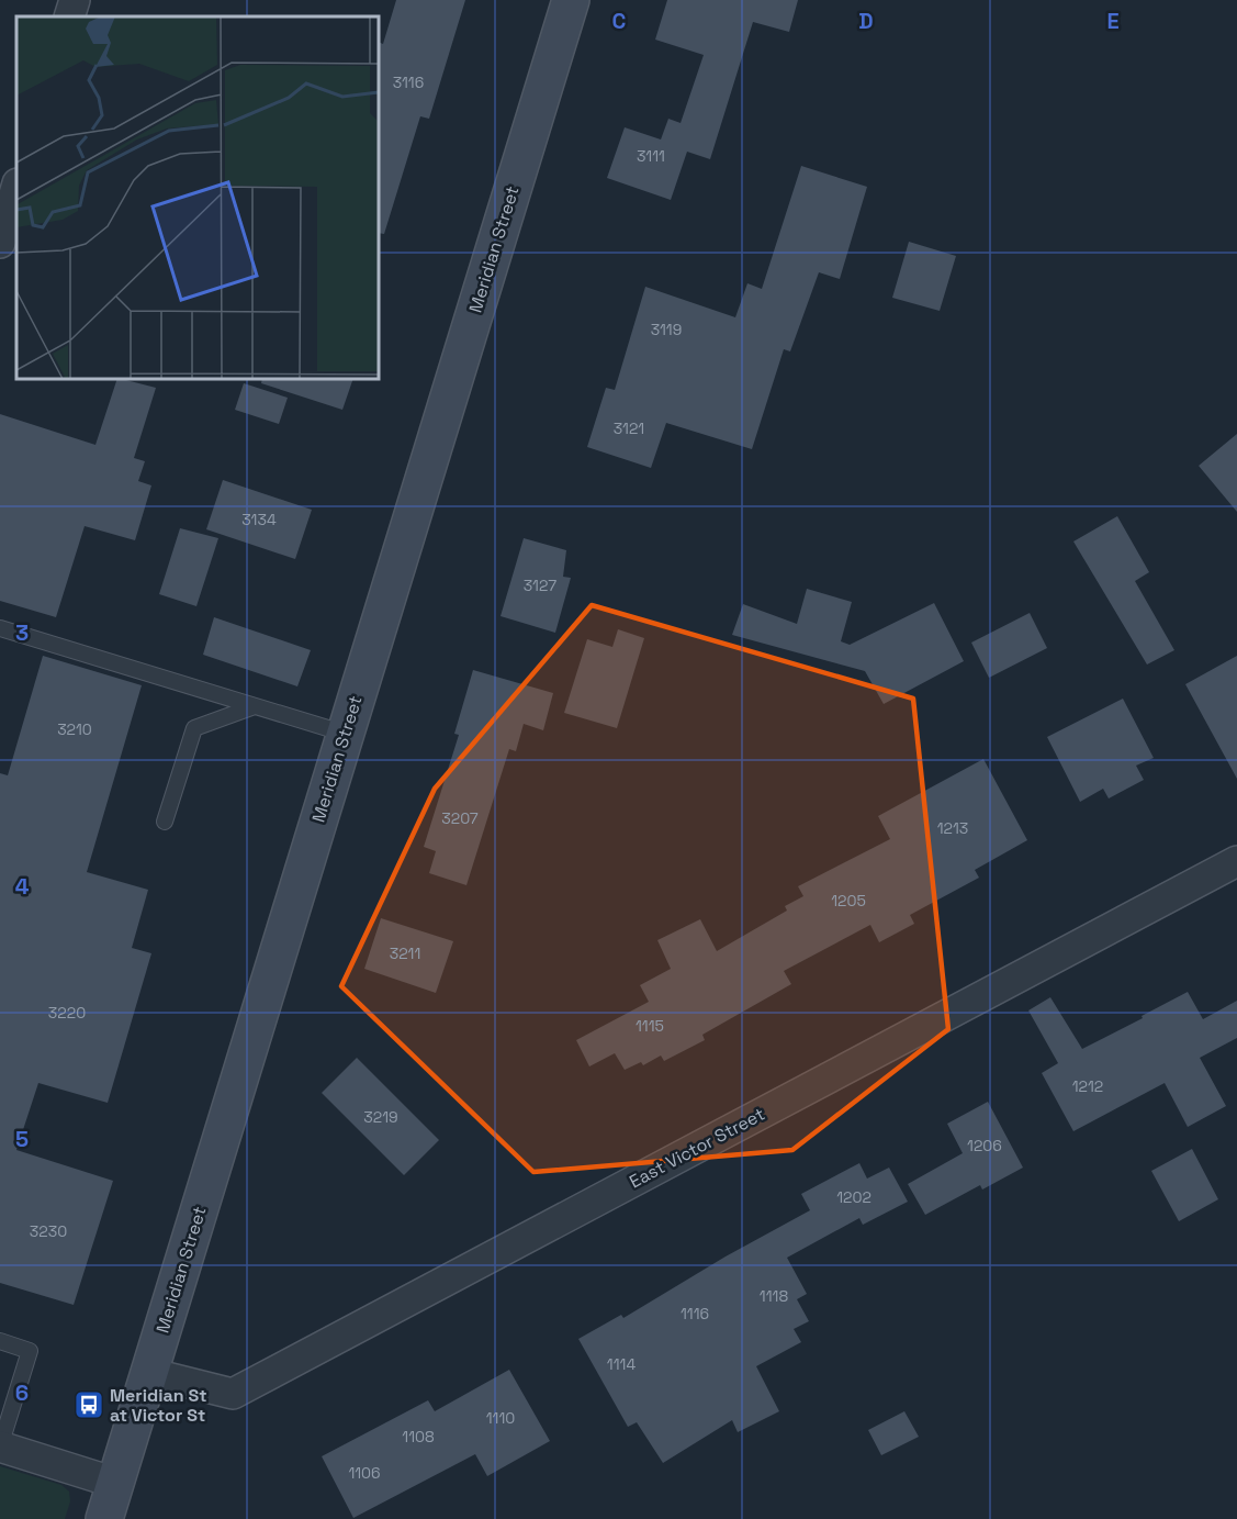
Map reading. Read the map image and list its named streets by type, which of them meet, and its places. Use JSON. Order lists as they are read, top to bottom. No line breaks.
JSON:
{"streets":{"main road":["Meridian Street"],"street":["East Victor Street"]},"crossings":[["Meridian Street","East Victor Street"]],"places":{"bus stop":["Meridian St at Victor St"]},"house_numbers":["3116","3111","3119","3121","3134","3127","3210","3207","1213","1205","3211","3220","1115","1212","3219","1206","1202","3230","1118","1116","1114","1110","1108","1106"],"grid":{"columns":["C","D","E"],"rows":["3","4","5","6"]}}
